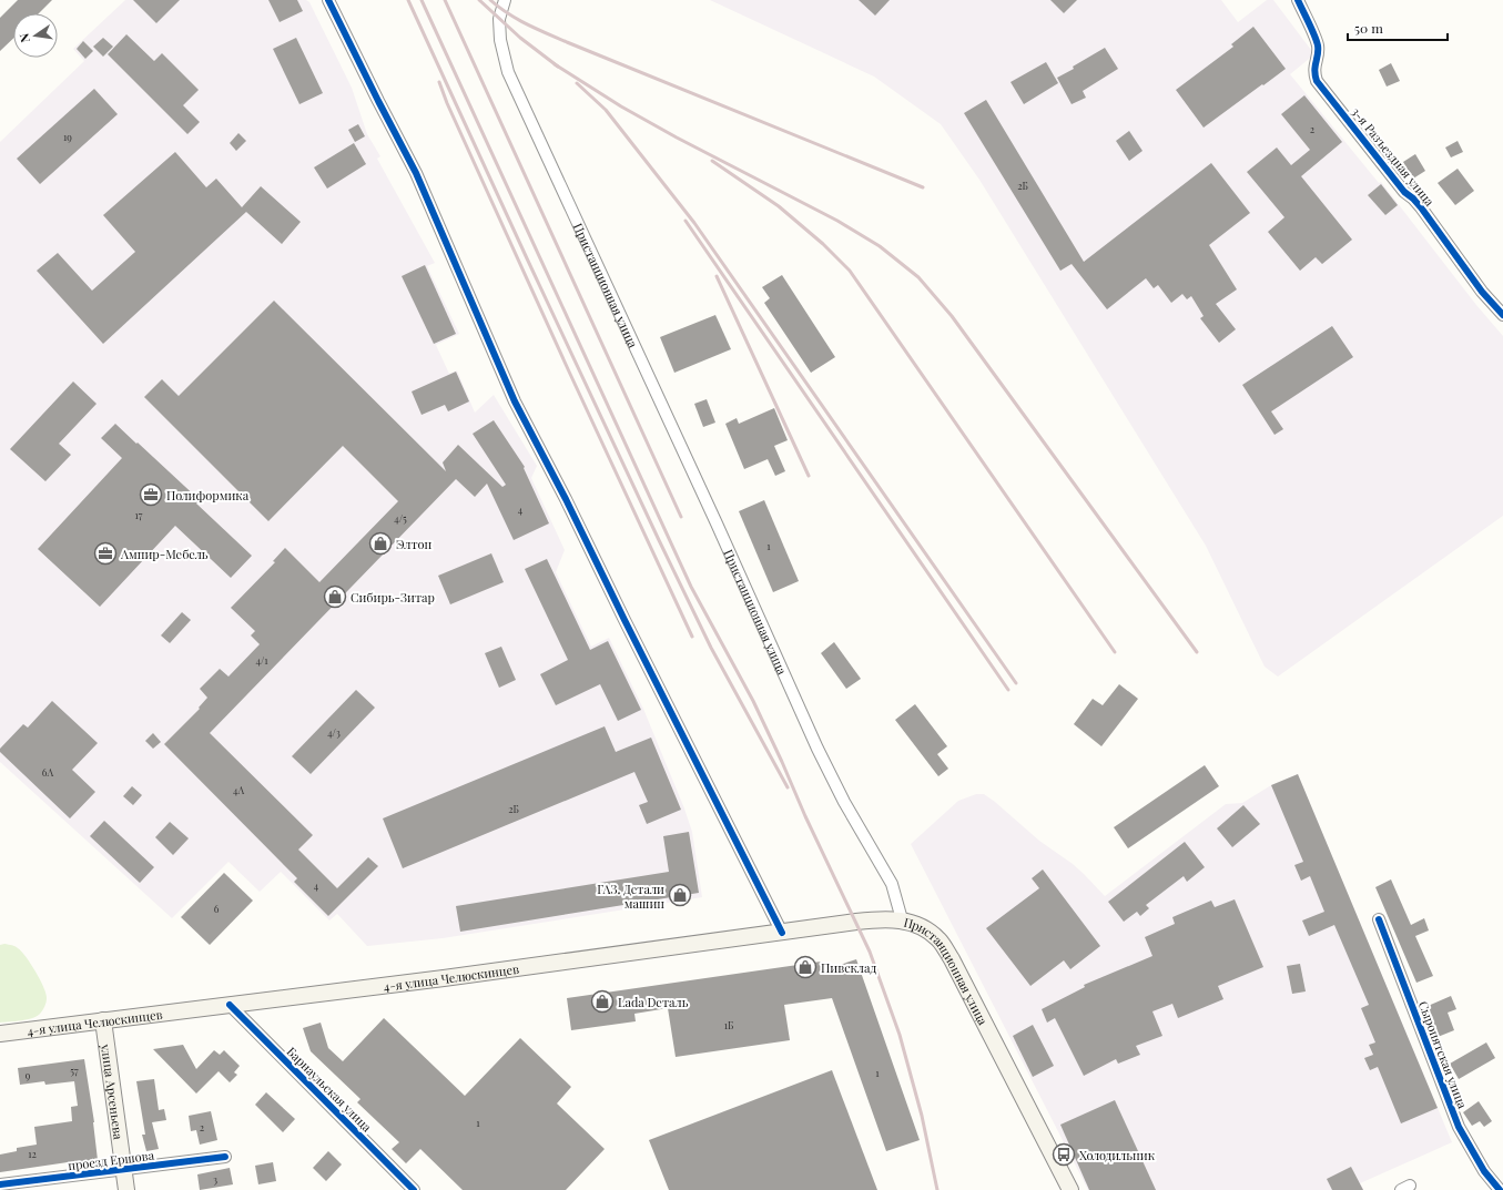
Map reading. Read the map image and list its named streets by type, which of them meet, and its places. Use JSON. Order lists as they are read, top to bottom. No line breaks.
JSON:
{"streets":{"main road":["Пристанционная улица","4-я улица Челюскинцев","улица Арсеньева"],"street":["3-я Разъездная улица","Сыропятская улица","Барнаульская улица","проезд Ершова"]},"crossings":[["Пристанционная улица","4-я улица Челюскинцев"],["4-я улица Челюскинцев","Барнаульская улица"],["4-я улица Челюскинцев","улица Арсеньева"],["улица Арсеньева","проезд Ершова"]],"places":{"office":["Полиформика","Ампир-Мебель"],"shop":["Элтон","Сибирь-Зитар","ГАЗ. Детали машин","Пивсклад","Lada Dеталь"],"bus stop":["Холодильник"]},"house_numbers":["2","19","2Б","4","17","4/5","1","4/1","4/3","6А","4А","2Б","4","6","1Б","57","1","9","1","2","12","3"],"scale_bar":"50 m","north":"left"}
